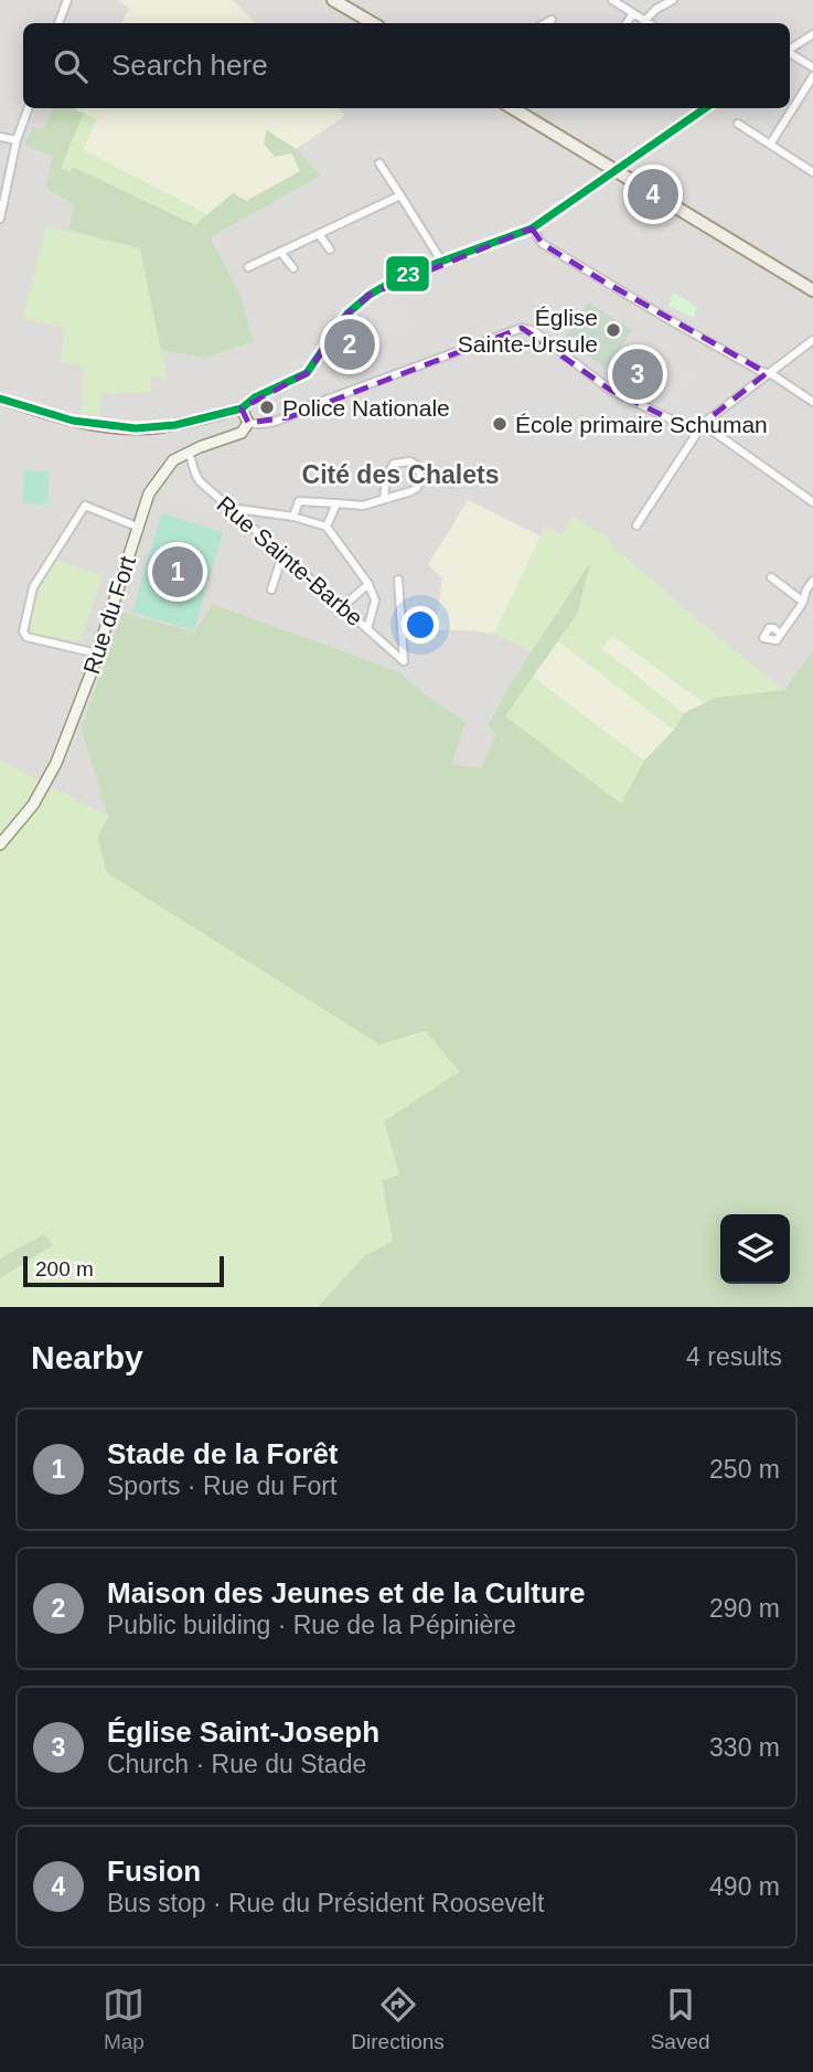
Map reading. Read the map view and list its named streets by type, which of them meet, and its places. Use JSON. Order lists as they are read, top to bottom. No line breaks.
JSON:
{"streets":{"street":["Rue Sainte-Barbe","Rue du Fort"]},"crossings":[["Rue Sainte-Barbe","Rue du Fort"]],"districts":["Cité des Chalets"],"places":["Église Sainte-Ursule","Police Nationale","École primaire Schuman"],"lines":["transit line 23"],"scale_bar":"200 m","page":{"search":"Search here","pins":["4","2","3","1"],"scale":"200 m","heading":["Nearby","4 results"],"list":[{"mark":"1","name":"Stade de la Forêt","note":"Sports · Rue du Fort","value":"250 m"},{"mark":"2","name":"Maison des Jeunes et de la Culture","note":"Public building · Rue de la Pépinière","value":"290 m"},{"mark":"3","name":"Église Saint-Joseph","note":"Church · Rue du Stade","value":"330 m"},{"mark":"4","name":"Fusion","note":"Bus stop · Rue du Président Roosevelt","value":"490 m"}],"nav":["Map","Directions","Saved"]}}
